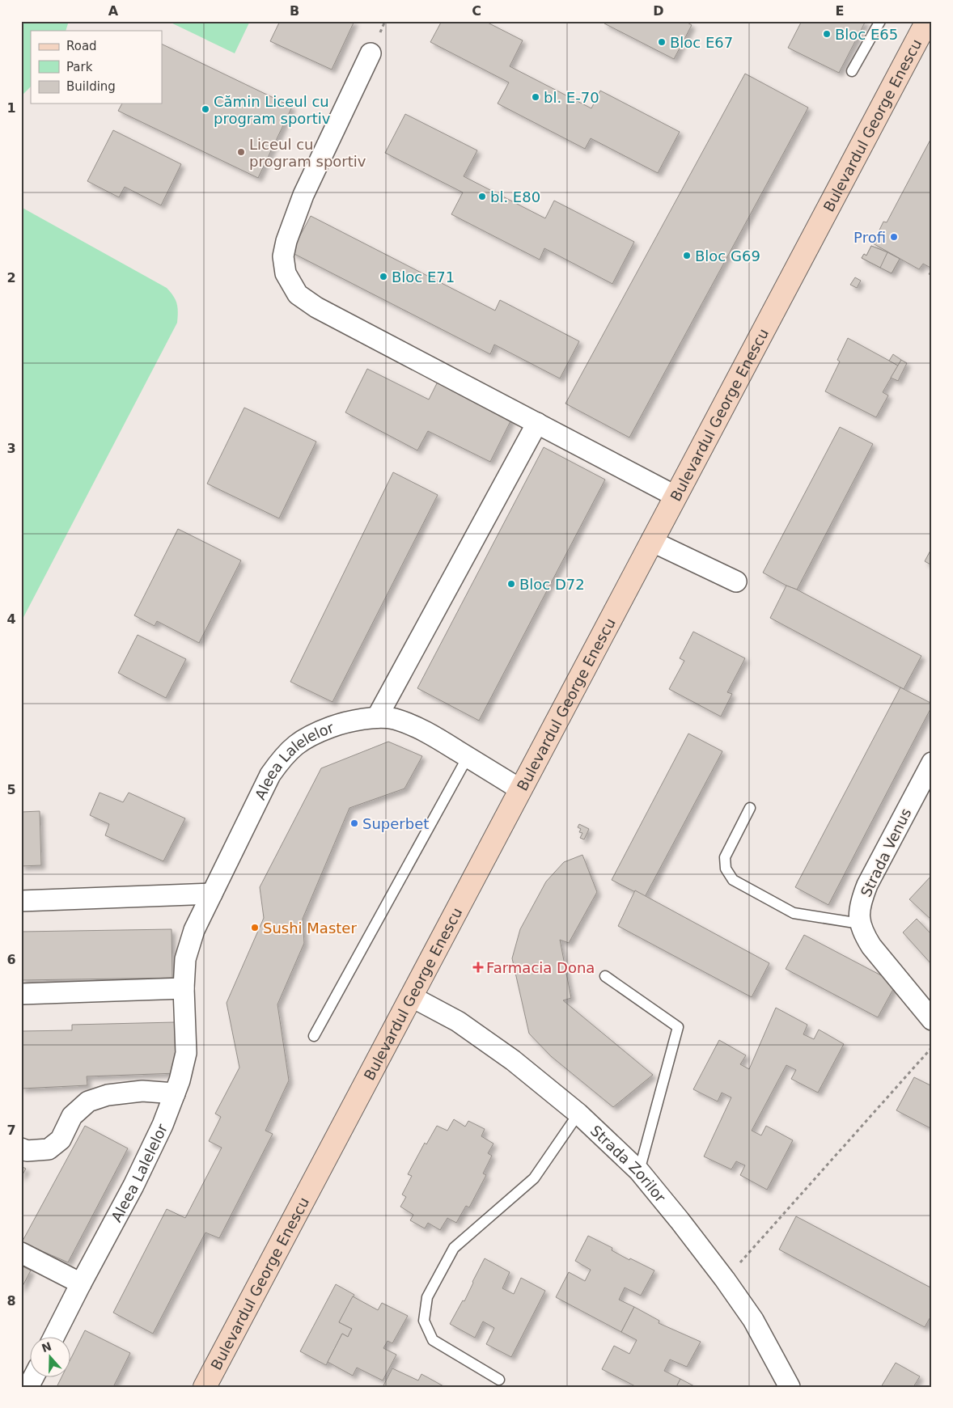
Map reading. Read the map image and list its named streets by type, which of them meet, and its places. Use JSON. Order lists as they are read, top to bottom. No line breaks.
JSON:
{"streets":{"main road":["Bulevardul George Enescu"],"street":["Aleea Lalelelor","Strada Venus","Strada Zorilor"]},"crossings":[["Bulevardul George Enescu","Aleea Lalelelor"],["Bulevardul George Enescu","Strada Zorilor"]],"places":{"other":["Bloc E65","Bloc E67","bl. E-70","Cămin Liceul cu program sportiv","Liceul cu program sportiv","bl. E80","Profi","Bloc G69","Bloc E71","Bloc D72","Superbet","Sushi Master"],"health":["Farmacia Dona"]},"legend":["Road","Park","Building"],"north":"top","grid":{"columns":["A","B","C","D","E"],"rows":["1","2","3","4","5","6","7","8"]}}
